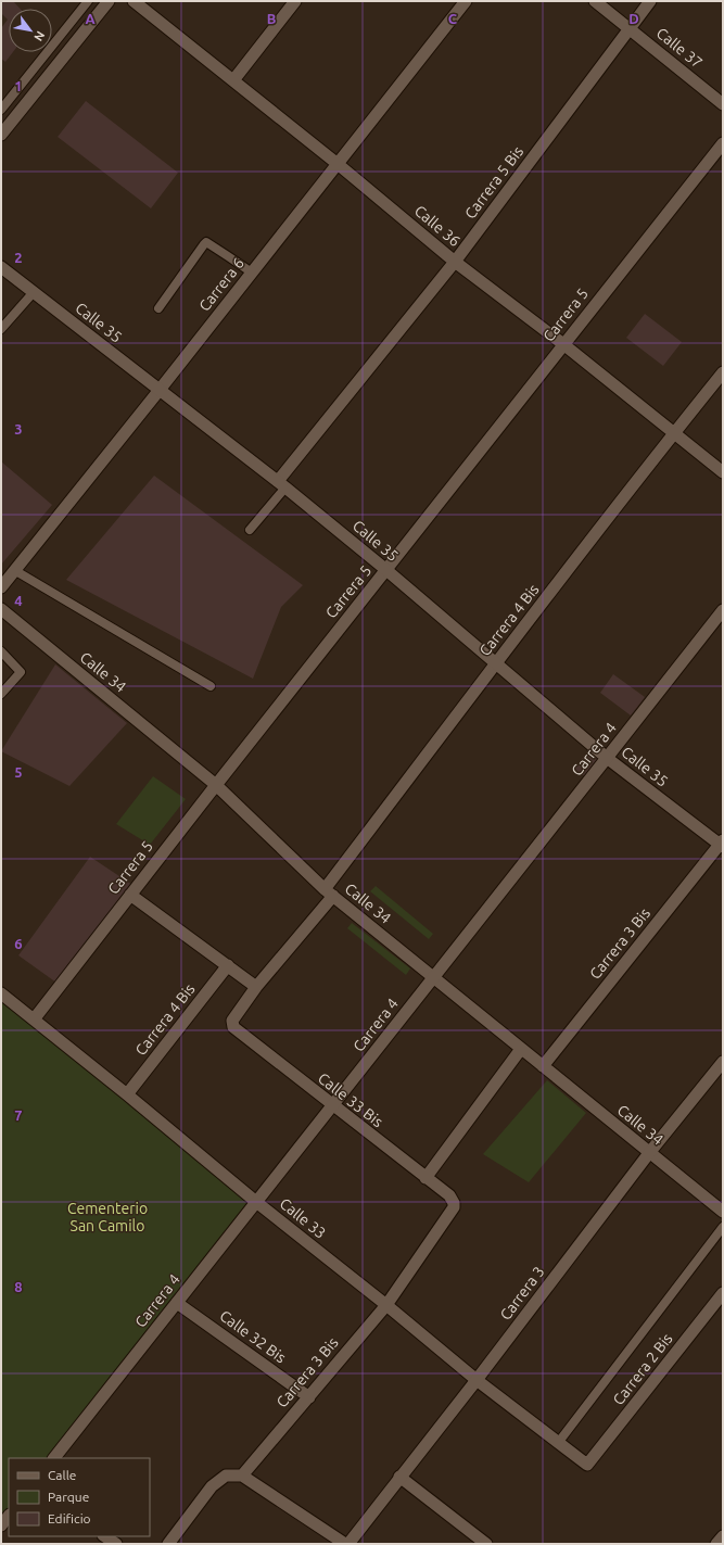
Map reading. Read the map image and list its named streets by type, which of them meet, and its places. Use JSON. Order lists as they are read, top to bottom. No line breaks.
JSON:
{"streets":{"street":["Calle 37","Carrera 5 Bis","Calle 36","Carrera 6","Carrera 5","Calle 35","Carrera 4 Bis","Calle 34","Carrera 4","Carrera 3 Bis","Calle 33 Bis","Calle 33","Carrera 3","Calle 32 Bis","Carrera 2 Bis"]},"crossings":[["Calle 37","Carrera 5 Bis"],["Carrera 5 Bis","Calle 36"],["Carrera 5 Bis","Calle 35"],["Calle 36","Carrera 6"],["Calle 36","Carrera 5"],["Calle 36","Carrera 4 Bis"],["Carrera 6","Calle 35"],["Carrera 5","Calle 35"],["Carrera 5","Calle 34"],["Carrera 5","Calle 33"],["Calle 35","Carrera 4 Bis"],["Calle 35","Carrera 4"],["Calle 35","Carrera 3 Bis"],["Carrera 4 Bis","Calle 34"],["Carrera 4 Bis","Calle 33"],["Calle 34","Carrera 4"],["Calle 34","Carrera 3 Bis"],["Calle 34","Carrera 3"],["Carrera 4","Calle 33 Bis"],["Carrera 4","Calle 33"],["Carrera 4","Calle 32 Bis"],["Carrera 3 Bis","Calle 33 Bis"],["Carrera 3 Bis","Calle 33"],["Carrera 3 Bis","Calle 32 Bis"],["Calle 33","Carrera 3"],["Calle 33","Carrera 2 Bis"]],"parks":["Cementerio San Camilo"],"legend":["Calle","Parque","Edificio"],"north":"bottom right","grid":{"columns":["A","B","C","D"],"rows":["1","2","3","4","5","6","7","8"]}}
